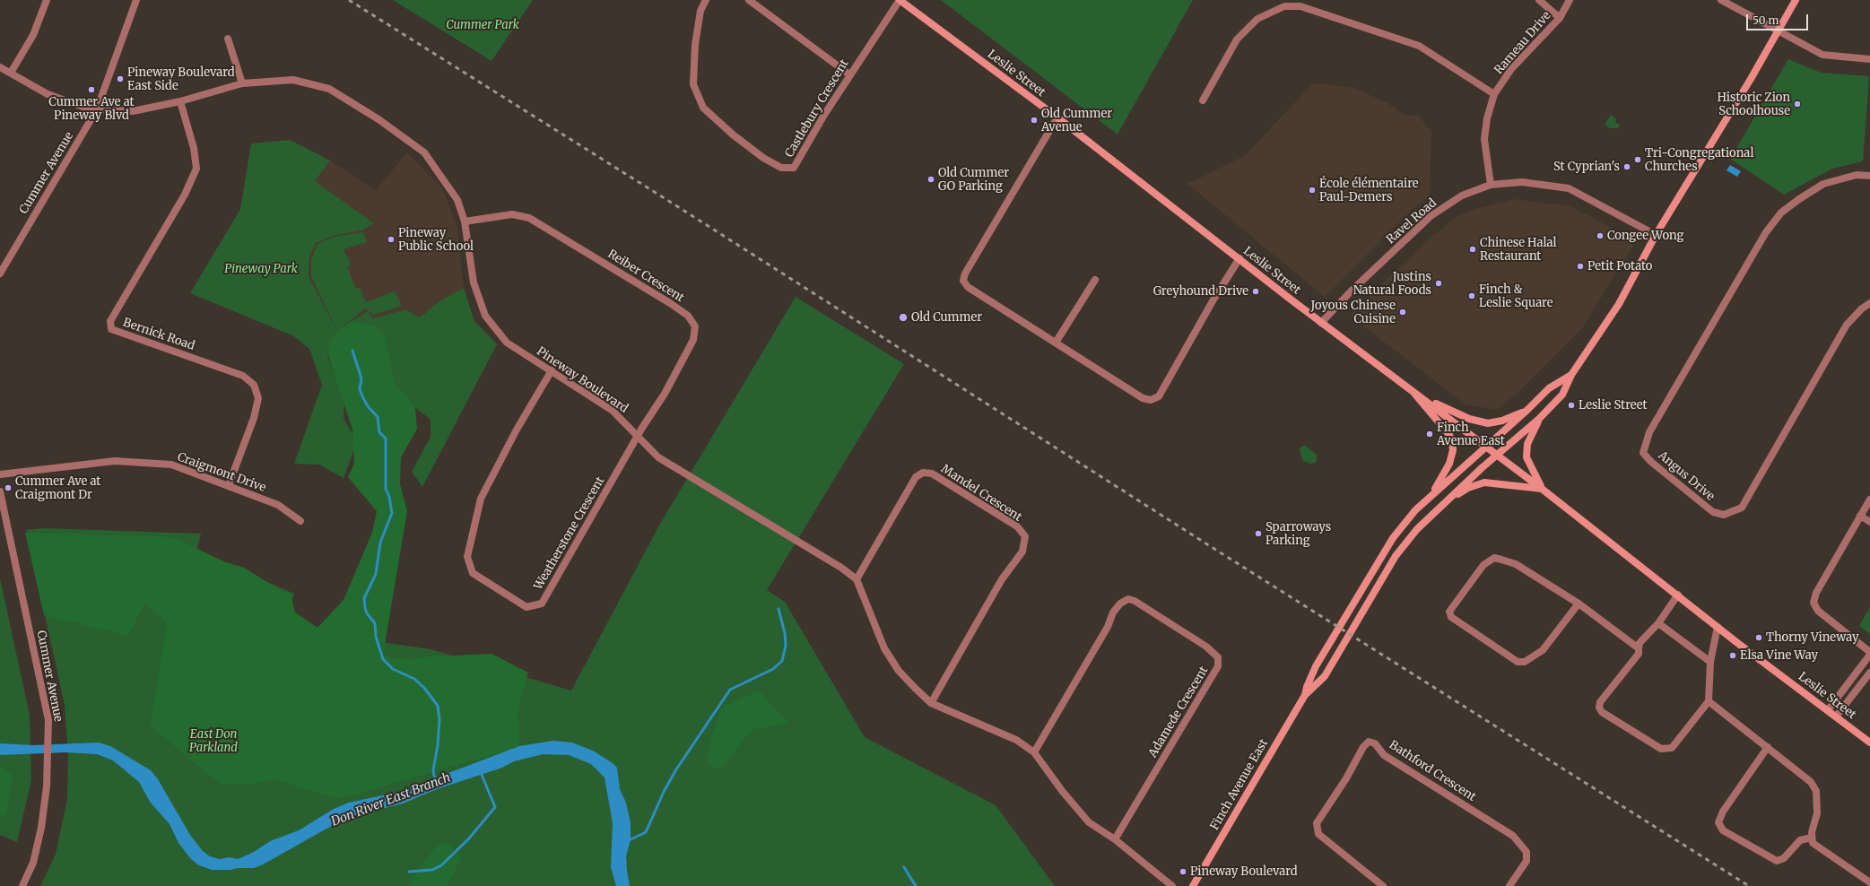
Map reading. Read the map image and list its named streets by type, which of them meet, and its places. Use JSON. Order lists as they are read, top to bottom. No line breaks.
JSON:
{"streets":{"main road":["Leslie Street","Finch Avenue East"],"street":["Rameau Drive","Castlebury Crescent","Cummer Avenue","Ravel Road","Reiber Crescent","Bernick Road","Pineway Boulevard","Craigmont Drive","Angus Drive","Mandel Crescent","Weatherstone Crescent","Adamede Crescent","Bathford Crescent"]},"crossings":[["Rameau Drive","Ravel Road"],["Leslie Street","Castlebury Crescent"],["Leslie Street","Ravel Road"],["Leslie Street","Finch Avenue East"],["Cummer Avenue","Pineway Boulevard"],["Ravel Road","Finch Avenue East"],["Reiber Crescent","Pineway Boulevard"],["Reiber Crescent","Weatherstone Crescent"],["Bernick Road","Pineway Boulevard"],["Bernick Road","Craigmont Drive"],["Pineway Boulevard","Mandel Crescent"],["Pineway Boulevard","Weatherstone Crescent"]],"water":["Don River East Branch"],"parks":["Cummer Park","Pineway Park","East Don Parkland"],"places":["Pineway Boulevard East Side","Cummer Ave at Pineway Blvd","Historic Zion Schoolhouse","Old Cummer Avenue","Tri-Congregational Churches","St Cyprian's","Old Cummer GO Parking","École élémentaire Paul-Demers","Congee Wong","Pineway Public School","Chinese Halal Restaurant","Petit Potato","Justins Natural Foods","Greyhound Drive","Finch & Leslie Square","Joyous Chinese Cuisine","Old Cummer","Leslie Street","Finch Avenue East","Cummer Ave at Craigmont Dr","Sparroways Parking","Thorny Vineway","Elsa Vine Way","Pineway Boulevard"],"scale_bar":"50 m"}
